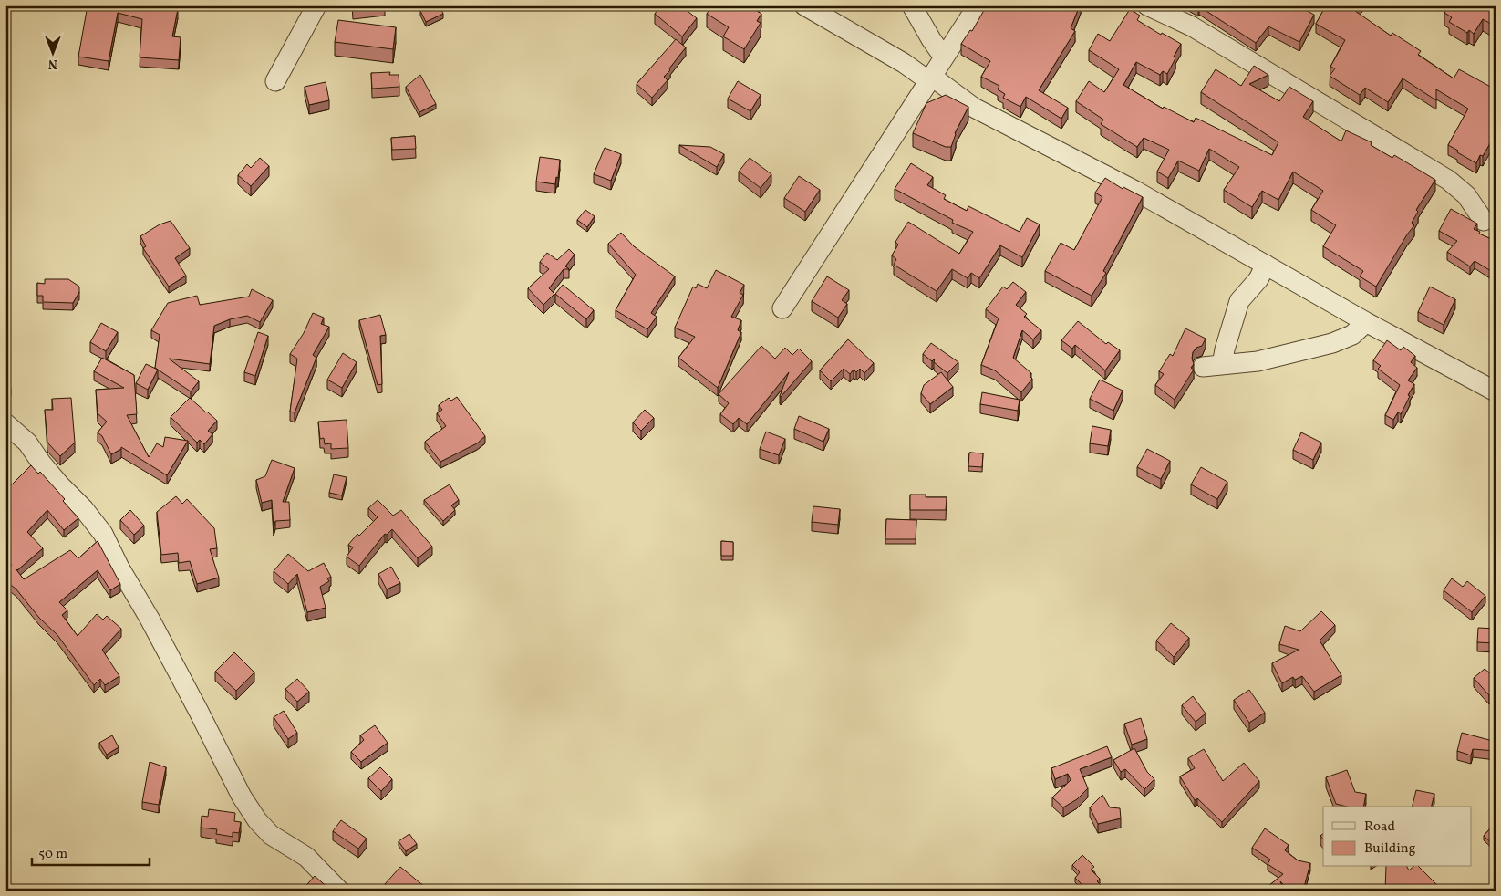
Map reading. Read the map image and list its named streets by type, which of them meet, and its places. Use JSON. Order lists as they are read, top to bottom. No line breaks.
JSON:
{"legend":["Road","Building"],"scale_bar":"50 m","north":"bottom"}
